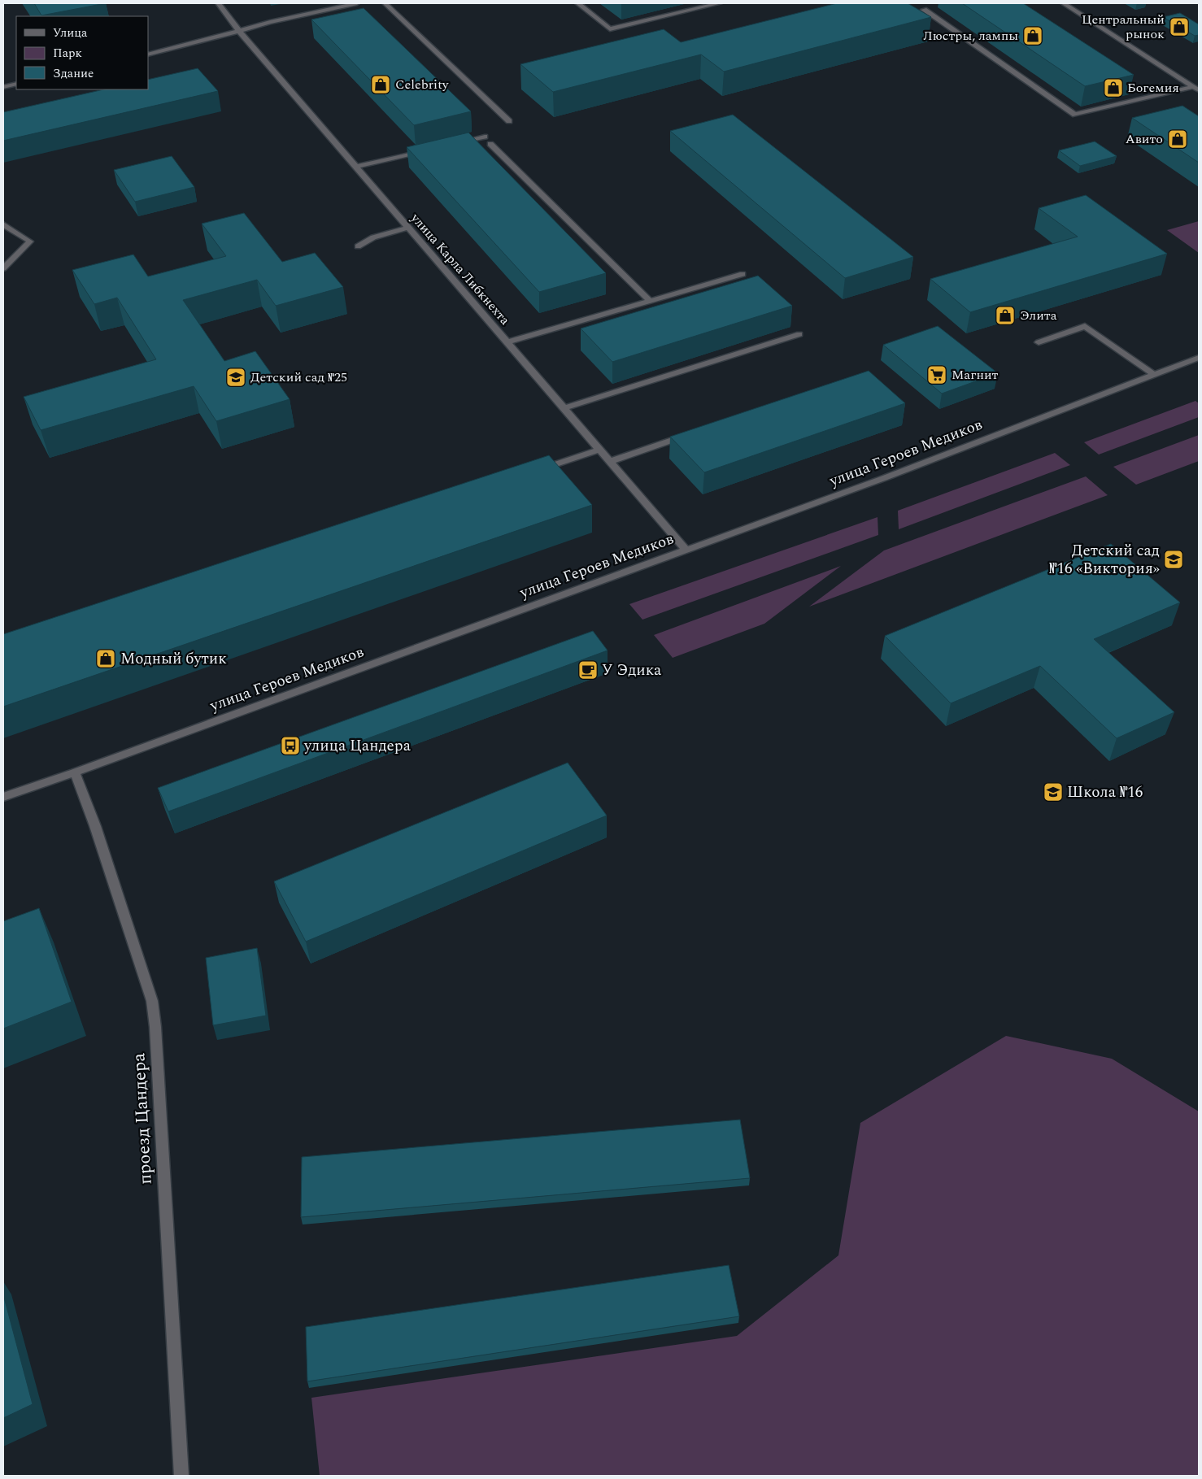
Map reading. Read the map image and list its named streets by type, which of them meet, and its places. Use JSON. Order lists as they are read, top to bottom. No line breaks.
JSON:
{"streets":{"street":["улица Карла Либкнехта","улица Героев Медиков","проезд Цандера"]},"crossings":[["улица Карла Либкнехта","улица Героев Медиков"],["улица Героев Медиков","проезд Цандера"]],"places":{"shop":["Центральный рынок","Люстры, лампы","Celebrity","Богемия","Авито","Элита","Модный бутик"],"supermarket":["Магнит"],"school or university":["Детский сад №25","Детский сад №16 «Виктория»","Школа №16"],"cafe":["У Эдика"],"bus stop":["улица Цандера"]},"legend":["Улица","Парк","Здание"]}
